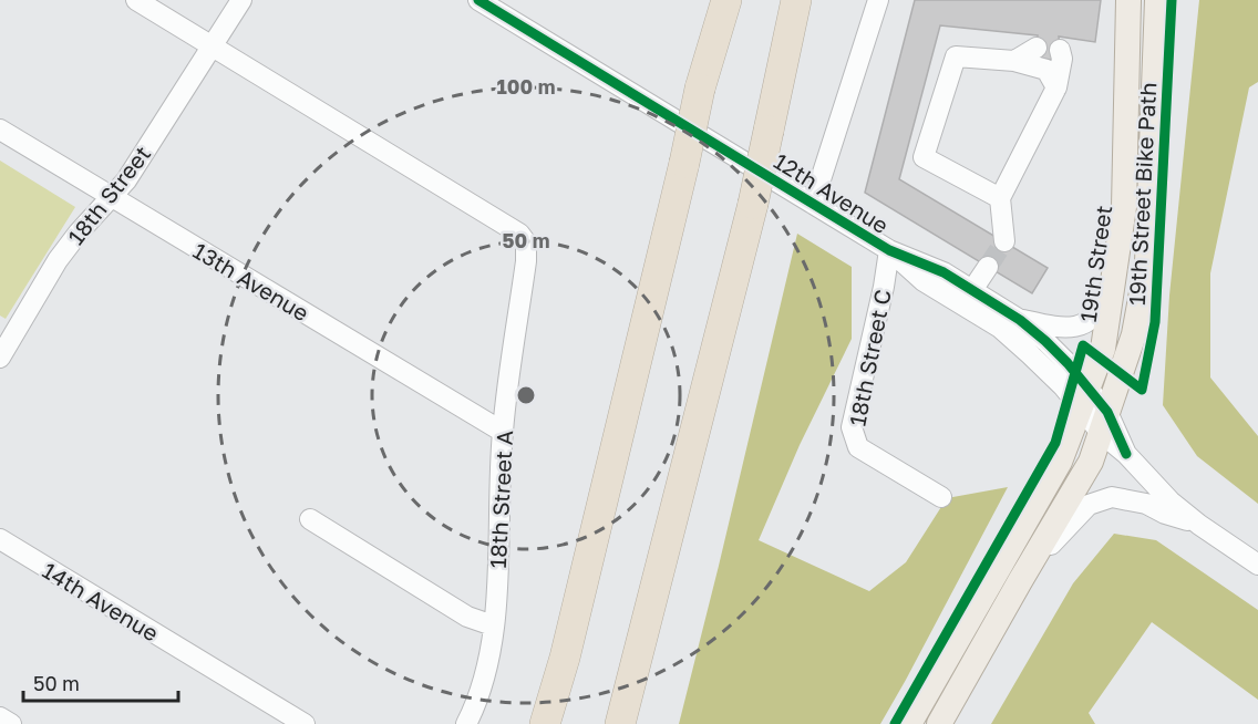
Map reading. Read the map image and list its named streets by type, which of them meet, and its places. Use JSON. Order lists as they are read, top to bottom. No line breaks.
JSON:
{"streets":{"main road":["19th Street"],"street":["12th Avenue","18th Street","13th Avenue","18th Street C","18th Street A","14th Avenue"],"cycle path":["19th Street Bike Path"]},"crossings":[["12th Avenue","19th Street"],["12th Avenue","18th Street C"],["18th Street","13th Avenue"],["18th Street","18th Street A"],["13th Avenue","18th Street A"]],"scale_bar":"50 m","rings":["100 m","50 m"]}
